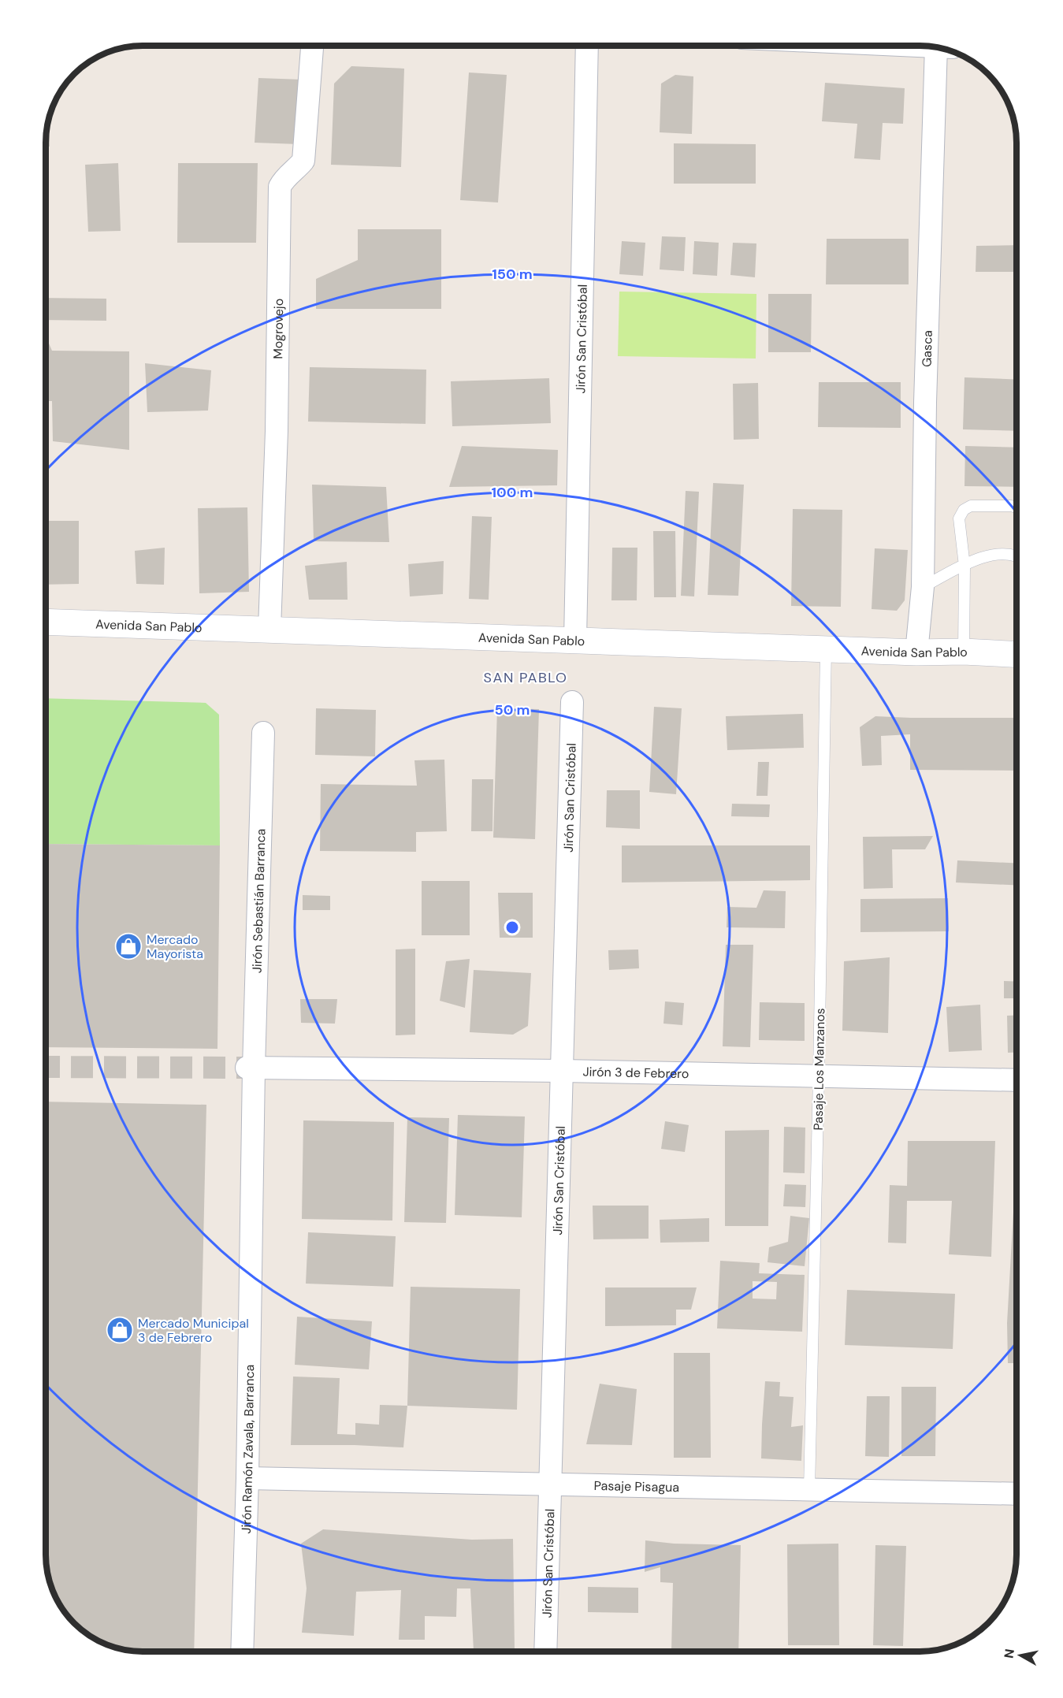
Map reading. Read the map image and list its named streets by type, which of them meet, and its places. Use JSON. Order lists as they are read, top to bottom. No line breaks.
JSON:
{"streets":{"street":["Mogrovejo","Jirón San Cristóbal","Gasca","Avenida San Pablo","Jirón Sebastián Barranca","Jirón 3 de Febrero","Jirón Ramón Zavala, Barranca","Pasaje Pisagua"],"lane":["Pasaje Los Manzanos"]},"crossings":[["Mogrovejo","Avenida San Pablo"],["Jirón San Cristóbal","Avenida San Pablo"],["Jirón San Cristóbal","Jirón 3 de Febrero"],["Jirón San Cristóbal","Pasaje Pisagua"],["Gasca","Avenida San Pablo"],["Avenida San Pablo","Pasaje Los Manzanos"],["Jirón Sebastián Barranca","Jirón 3 de Febrero"],["Jirón Sebastián Barranca","Jirón Ramón Zavala, Barranca"],["Pasaje Los Manzanos","Jirón 3 de Febrero"],["Pasaje Los Manzanos","Pasaje Pisagua"],["Jirón 3 de Febrero","Jirón Ramón Zavala, Barranca"],["Jirón Ramón Zavala, Barranca","Pasaje Pisagua"]],"districts":["SAN PABLO"],"places":{"shop":["Mercado Mayorista","Mercado Municipal 3 de Febrero"]},"north":"left","rings":["150 m","100 m","50 m"]}
